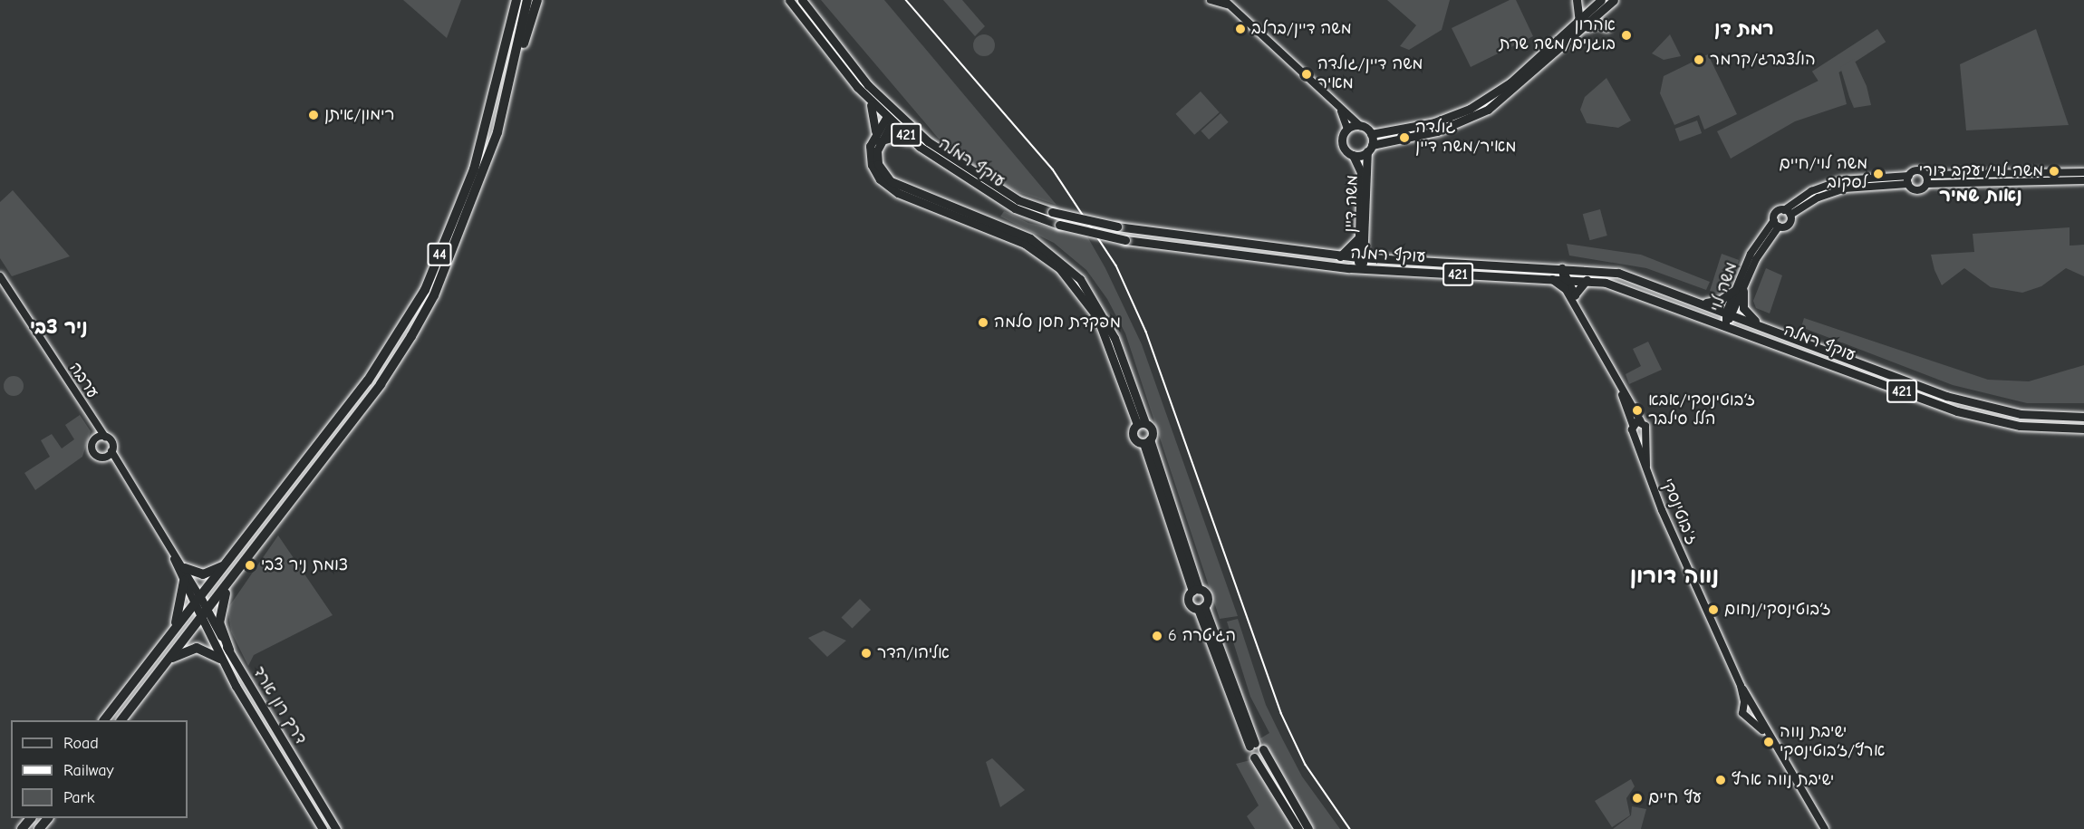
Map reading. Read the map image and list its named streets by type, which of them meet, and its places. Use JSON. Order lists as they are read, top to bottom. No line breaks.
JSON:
{"streets":{"highway":["44"],"main road":["421","עוקף רמלה","משה דיין","דרך רון ארד"],"street":["משה לוי","ערבה","ז'בוטינסקי"]},"crossings":[["עוקף רמלה","משה דיין"],["עוקף רמלה","משה לוי"],["44","דרך רון ארד"]],"districts":["רמת דן","נאות שמיר","ניר צבי","נווה דורון"],"places":["משה דיין/ברלב","אהרון בוגנים/משה שרת","הולצברג/קרמר","משה דיין/גולדה מאיר","רימון/איתן","גולדה מאיר/משה דיין","משה לוי/יעקב דורי","משה לוי/חיים לסקוב","מפקדת חסן סלמה","ז׳בוטינסקי/אבא הלל סילבר","צומת ניר צבי","ז׳בוטינסקי/נחום","הגיטרה 6","אליהו/הדר","ישיבת נווה ארץ/ז׳בוטינסקי","ישיבת נווה ארץ","עץ חיים"],"legend":["Road","Railway","Park"]}
